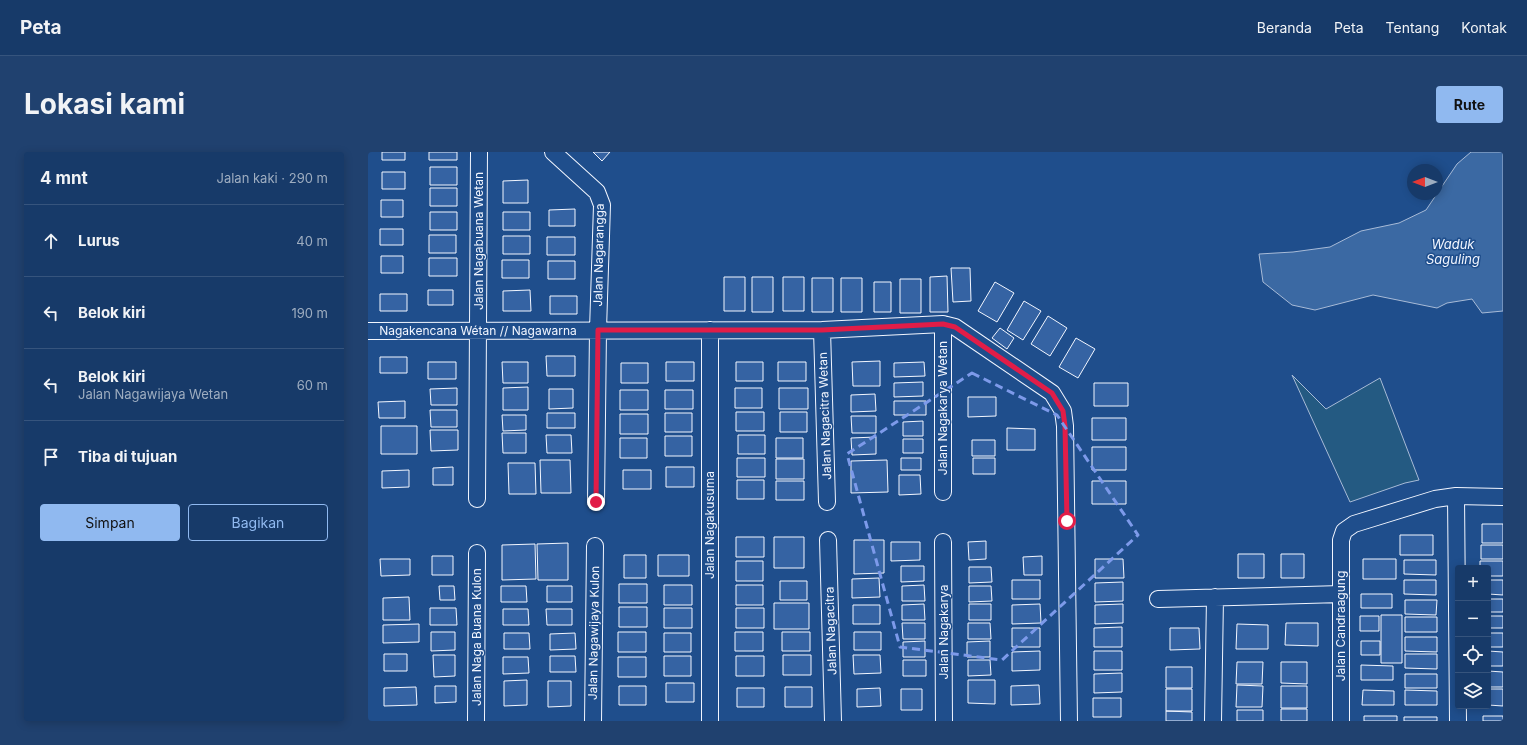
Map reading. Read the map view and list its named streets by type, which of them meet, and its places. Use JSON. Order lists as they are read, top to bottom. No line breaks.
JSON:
{"streets":{"street":["Jalan Nagabuana Wetan","Jalan Nagarangga","Nagakencana Wétan // Nagawarna","Jalan Nagakarya Wetan","Jalan Nagacitra Wetan","Jalan Nagakusuma","Jalan Candraagung","Jalan Nagacitra","Jalan Nagakarya","Jalan Nagawijaya Kulon","Jalan Naga Buana Kulon"]},"crossings":[["Jalan Nagabuana Wetan","Nagakencana Wétan // Nagawarna"],["Jalan Nagarangga","Nagakencana Wétan // Nagawarna"],["Nagakencana Wétan // Nagawarna","Jalan Nagakarya Wetan"],["Nagakencana Wétan // Nagawarna","Jalan Nagacitra Wetan"],["Nagakencana Wétan // Nagawarna","Jalan Nagakusuma"]],"water":["Waduk Saguling"],"north":"left","page":{"header":"Peta","nav":["Beranda","Peta","Tentang","Kontak"],"buttons":["Rute",["Simpan","Bagikan"]],"title":"Lokasi kami","heading":["4 mnt","Jalan kaki · 290 m"],"list":[["Lurus","40 m"],["Belok kiri","190 m"],["Belok kiri","Jalan Nagawijaya Wetan","60 m"],"Tiba di tujuan"],"map_buttons":["+","−"]}}
